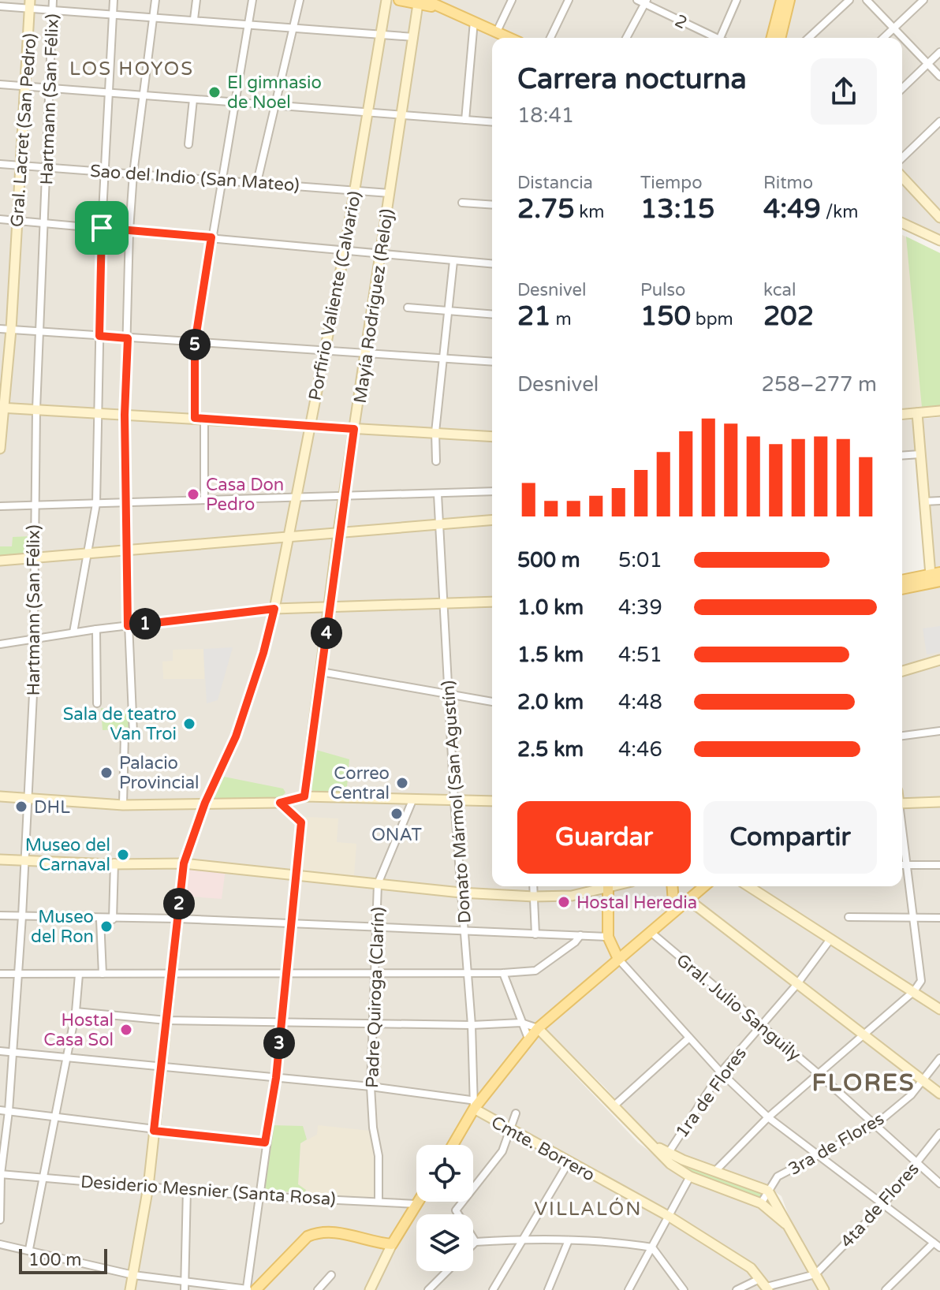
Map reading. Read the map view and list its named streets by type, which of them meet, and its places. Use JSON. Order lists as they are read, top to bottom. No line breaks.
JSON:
{"streets":{"street":["2","Hartmann (San Félix)","Gral. Lacret (San Pedro)","Sao del Indio (San Mateo)","Porfirio Valiente (Calvario)","Mayía Rodríguez (Reloj)","Donato Mármol (San Agustín)","Padre Quiroga (Clarín)","Gral. Julio Sanguily","1ra de Flores","3ra de Flores","Cmte. Borrero","Desiderio Mesnier (Santa Rosa)","4ta de Flores"]},"crossings":[["Hartmann (San Félix)","Sao del Indio (San Mateo)"],["Hartmann (San Félix)","Desiderio Mesnier (Santa Rosa)"],["Gral. Lacret (San Pedro)","Sao del Indio (San Mateo)"],["Sao del Indio (San Mateo)","Porfirio Valiente (Calvario)"],["Sao del Indio (San Mateo)","Mayía Rodríguez (Reloj)"],["Porfirio Valiente (Calvario)","Desiderio Mesnier (Santa Rosa)"],["Donato Mármol (San Agustín)","Cmte. Borrero"],["Padre Quiroga (Clarín)","Desiderio Mesnier (Santa Rosa)"],["Gral. Julio Sanguily","1ra de Flores"],["Gral. Julio Sanguily","3ra de Flores"],["Gral. Julio Sanguily","4ta de Flores"]],"districts":["LOS HOYOS","FLORES","VILLALÓN"],"places":["El gimnasio de Noel","Casa Don Pedro","Sala de teatro Van Troi","Palacio Provincial","Correo Central","DHL","ONAT","Museo del Carnaval","Hostal Heredia","Museo del Ron","Hostal Casa Sol"],"scale_bar":"100 m","page":{"heading":["Carrera nocturna","18:41"],"stats":[["Distancia","2.75 km"],["Tiempo","13:15"],["Ritmo","4:49 /km"],["Desnivel","21 m"],["Pulso","150 bpm"],["kcal","202"]],"pins":["5","1","4","2","3"],"chart":["Desnivel","258–277 m"],"list":[{"name":"500 m","note":"5:01"},{"name":"1.0 km","note":"4:39"},{"name":"1.5 km","note":"4:51"},{"name":"2.0 km","note":"4:48"},{"name":"2.5 km","note":"4:46"}],"buttons":["Guardar","Compartir"],"scale":"100 m"}}
